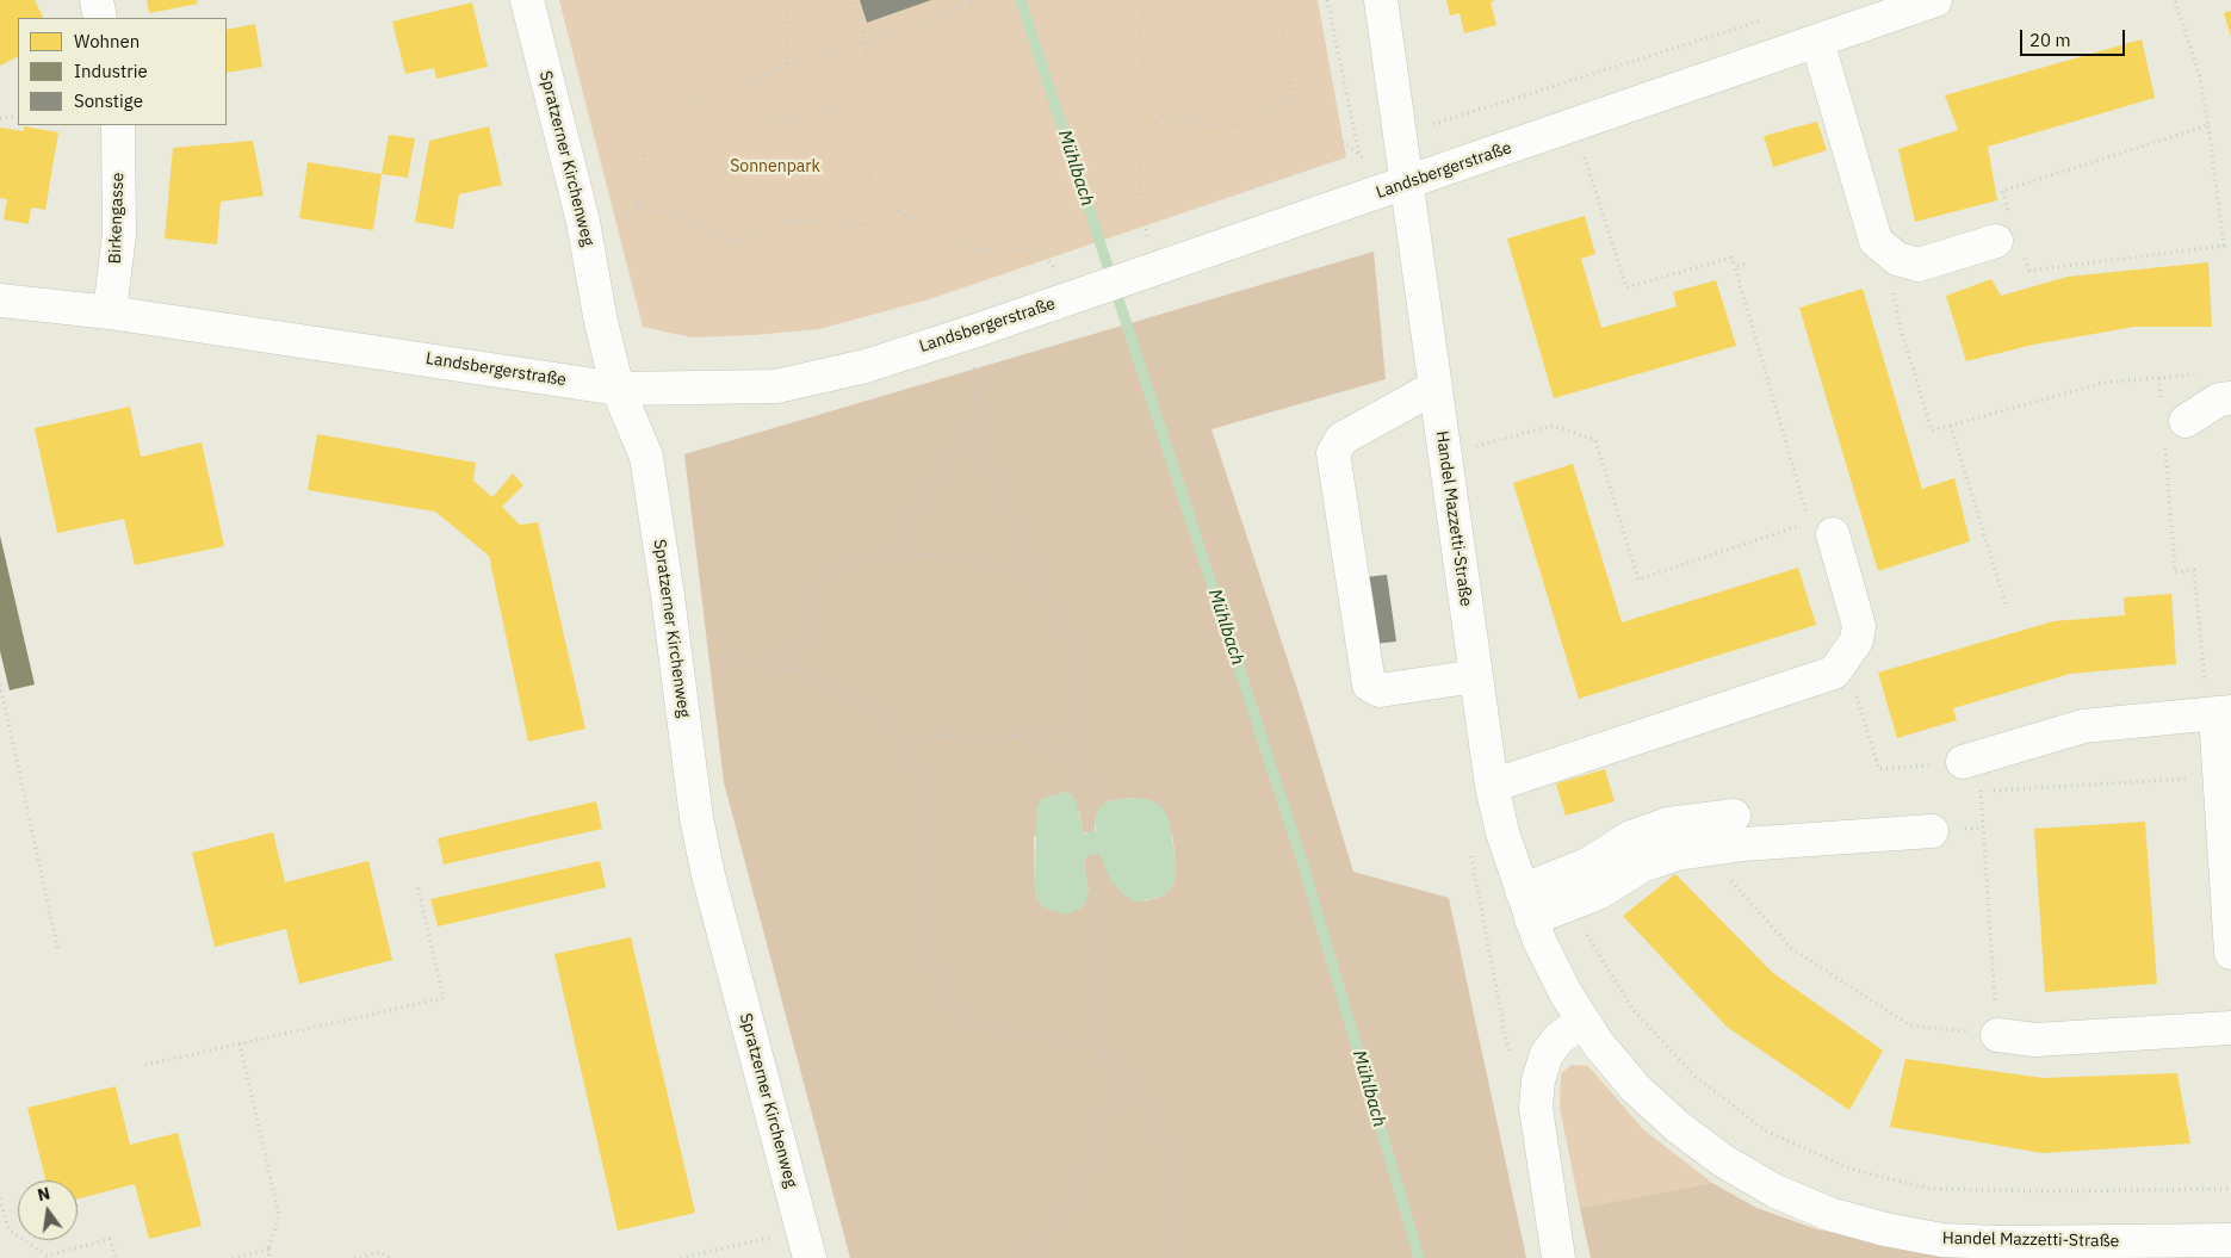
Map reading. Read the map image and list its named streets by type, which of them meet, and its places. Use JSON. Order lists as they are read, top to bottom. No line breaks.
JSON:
{"streets":{"street":["Spratzerner Kirchenweg","Landsbergerstraße","Birkengasse","Handel Mazzetti-Straße"]},"crossings":[["Spratzerner Kirchenweg","Landsbergerstraße"],["Landsbergerstraße","Birkengasse"],["Landsbergerstraße","Handel Mazzetti-Straße"]],"water":["Mühlbach"],"parks":["Sonnenpark"],"legend":["Wohnen","Industrie","Sonstige"],"scale_bar":"20 m","north":"top"}
